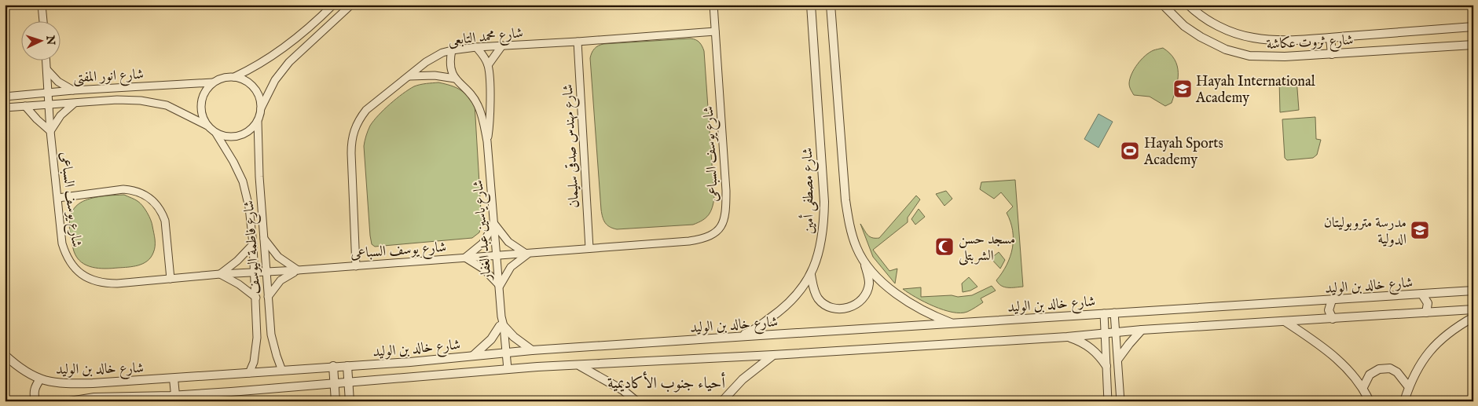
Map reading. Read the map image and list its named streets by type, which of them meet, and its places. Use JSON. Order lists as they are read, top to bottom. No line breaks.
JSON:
{"streets":{"street":["شارع محمد التابعى","شارع ثروت عكاشة","شارع انور المفتى","شارع مهندس صدقى سليمان","شارع يوسف السباعى","شارع مصطفى أمين","شارع ياسين عبد الغفار","شارع فاطمة اليوسف","شارع خالد بن الوليد"]},"crossings":[["شارع محمد التابعى","شارع مهندس صدقى سليمان"],["شارع محمد التابعى","شارع يوسف السباعى"],["شارع انور المفتى","شارع يوسف السباعى"],["شارع انور المفتى","شارع فاطمة اليوسف"],["شارع مهندس صدقى سليمان","شارع يوسف السباعى"],["شارع يوسف السباعى","شارع ياسين عبد الغفار"],["شارع يوسف السباعى","شارع فاطمة اليوسف"],["شارع مصطفى أمين","شارع خالد بن الوليد"],["شارع ياسين عبد الغفار","شارع خالد بن الوليد"],["شارع فاطمة اليوسف","شارع خالد بن الوليد"]],"districts":["أحياء جنوب الأكاديمية"],"places":{"school or university":["Hayah International Academy","مدرسة متروبوليتان الدولية"],"sports":["Hayah Sports Academy"],"mosque":["مسجد حسن الشربتلى"]},"north":"right"}
